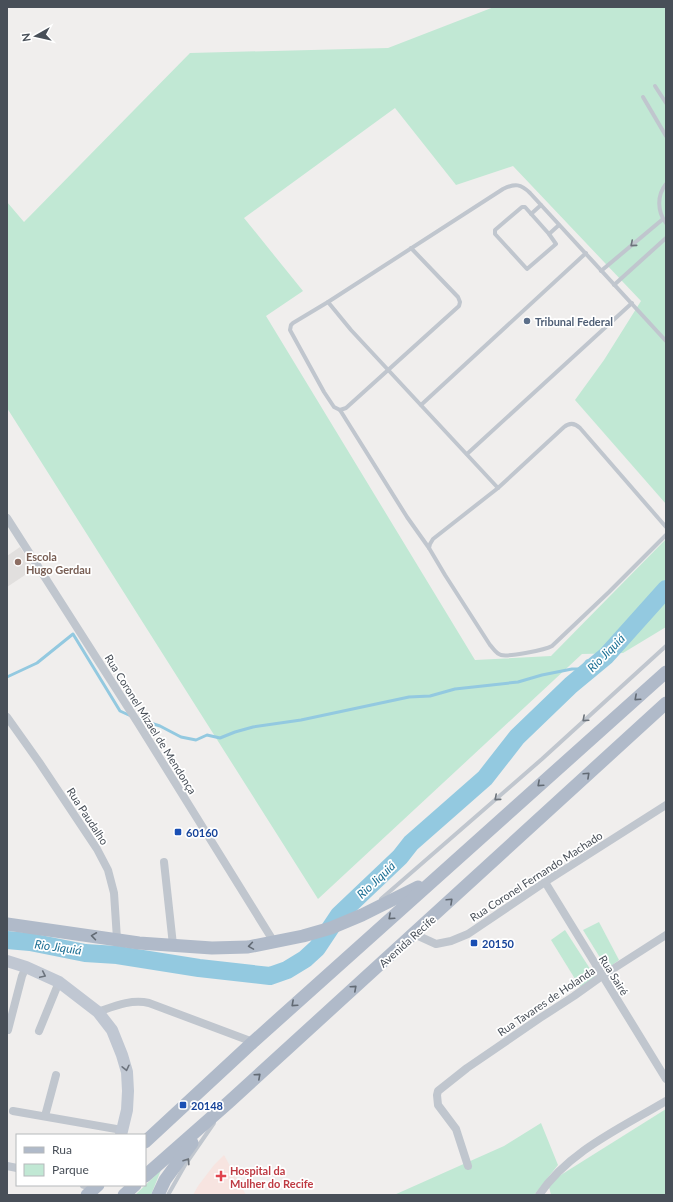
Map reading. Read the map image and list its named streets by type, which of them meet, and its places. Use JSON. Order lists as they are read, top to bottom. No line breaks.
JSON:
{"streets":{"main road":["Avenida Recife"],"street":["Rua Coronel Mizael de Mendonça","Rua Paudalho","Rua Coronel Fernando Machado","Rua Sairé","Rua Tavares de Holanda"]},"crossings":[["Rua Coronel Fernando Machado","Avenida Recife"],["Rua Coronel Fernando Machado","Rua Sairé"],["Rua Sairé","Rua Tavares de Holanda"]],"water":["Rio Jiquiá"],"places":{"other":["Tribunal Federal","Escola Hugo Gerdau"],"transit":["60160","20150","20148"],"health":["Hospital da Mulher do Recife"]},"legend":["Rua","Parque"],"north":"left"}
